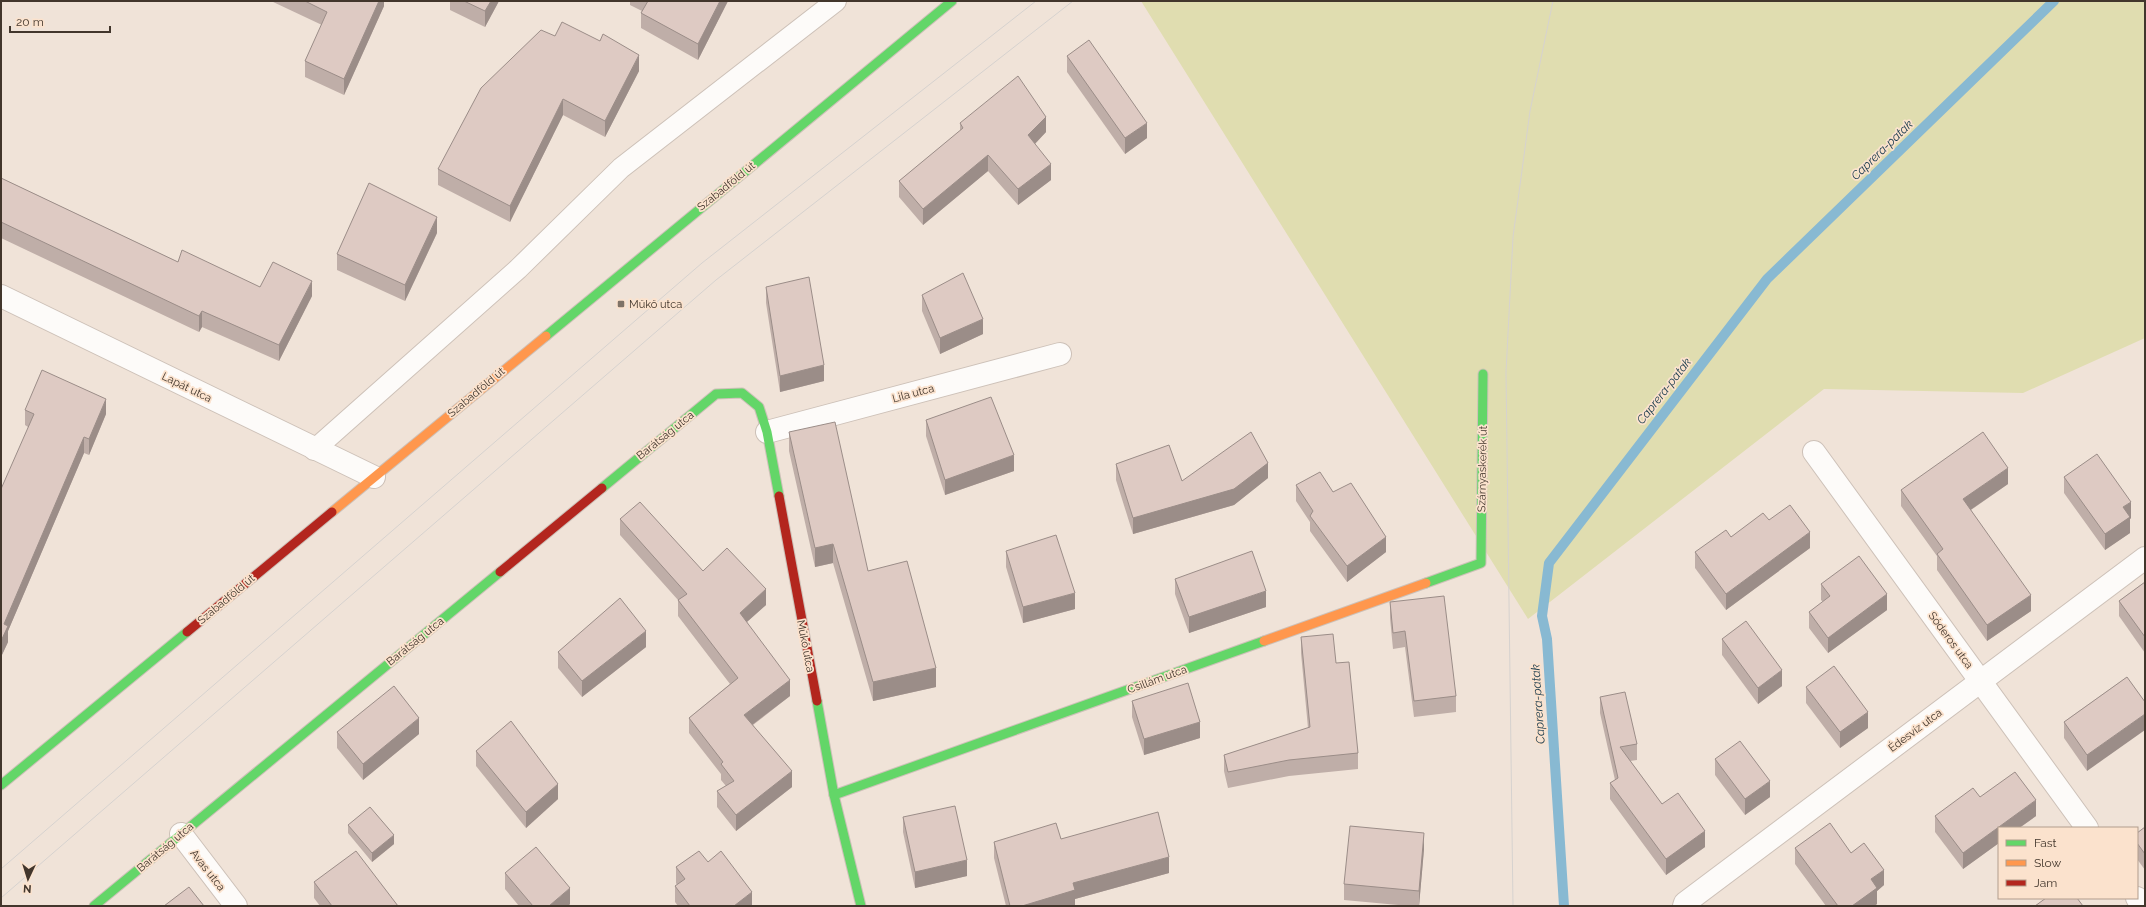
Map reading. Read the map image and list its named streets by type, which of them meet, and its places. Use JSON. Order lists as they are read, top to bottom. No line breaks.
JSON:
{"streets":{"street":["Szabadföld út","Lapát utca","Lila utca","Barátság utca","Szárnyaskerék út","Sóderos utca","Műkő utca","Csillám utca","Édesvíz utca","Avas utca"]},"crossings":[["Szabadföld út","Lapát utca"],["Lila utca","Műkő utca"],["Barátság utca","Műkő utca"],["Barátság utca","Avas utca"],["Szárnyaskerék út","Csillám utca"],["Sóderos utca","Édesvíz utca"],["Műkő utca","Csillám utca"]],"water":["Caprera-patak"],"places":{"transit":["Műkő utca"]},"legend":["Fast","Slow","Jam"],"scale_bar":"20 m","north":"bottom"}
